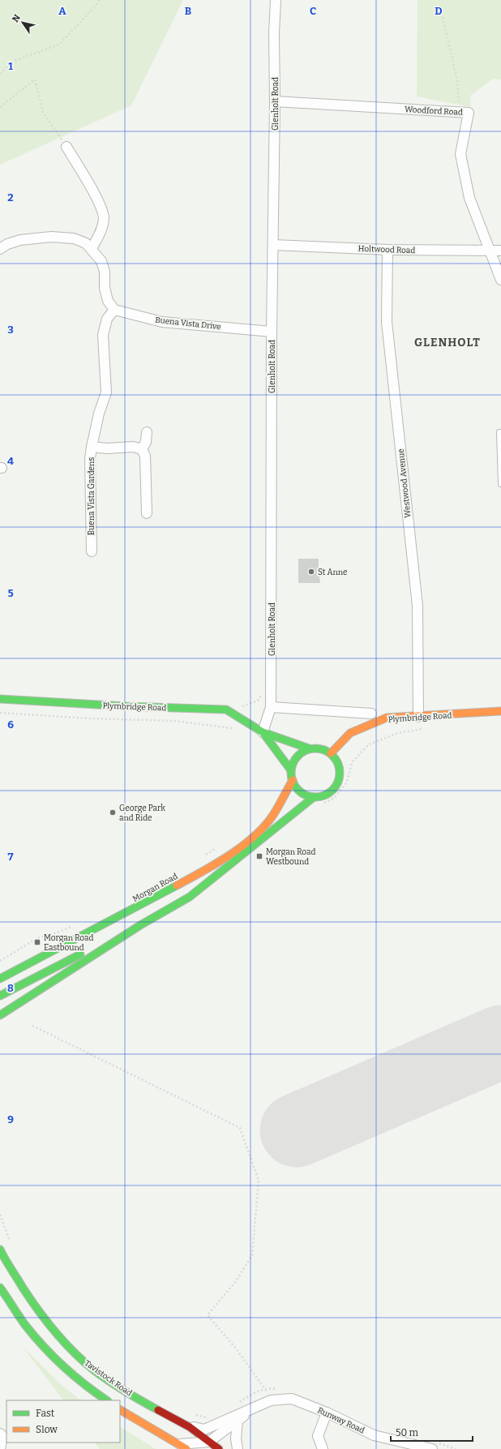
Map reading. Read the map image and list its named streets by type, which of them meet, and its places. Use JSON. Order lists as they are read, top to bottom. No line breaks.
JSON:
{"streets":{"main road":["Plymbridge Road","Morgan Road","Tavistock Road"],"street":["Glenholt Road","Woodford Road","Holtwood Road","Buena Vista Drive","Westwood Avenue","Buena Vista Gardens","Runway Road"]},"crossings":[["Glenholt Road","Woodford Road"],["Glenholt Road","Holtwood Road"],["Glenholt Road","Buena Vista Drive"],["Woodford Road","Holtwood Road"],["Holtwood Road","Westwood Avenue"],["Buena Vista Drive","Buena Vista Gardens"],["Westwood Avenue","Plymbridge Road"],["Plymbridge Road","Morgan Road"],["Tavistock Road","Runway Road"]],"districts":["GLENHOLT"],"places":{"other":["St Anne","George Park and Ride"],"transit":["Morgan Road Westbound","Morgan Road Eastbound"]},"legend":["Fast","Slow"],"scale_bar":"50 m","north":"top left","grid":{"columns":["A","B","C","D"],"rows":["1","2","3","4","5","6","7","8","9"]}}
